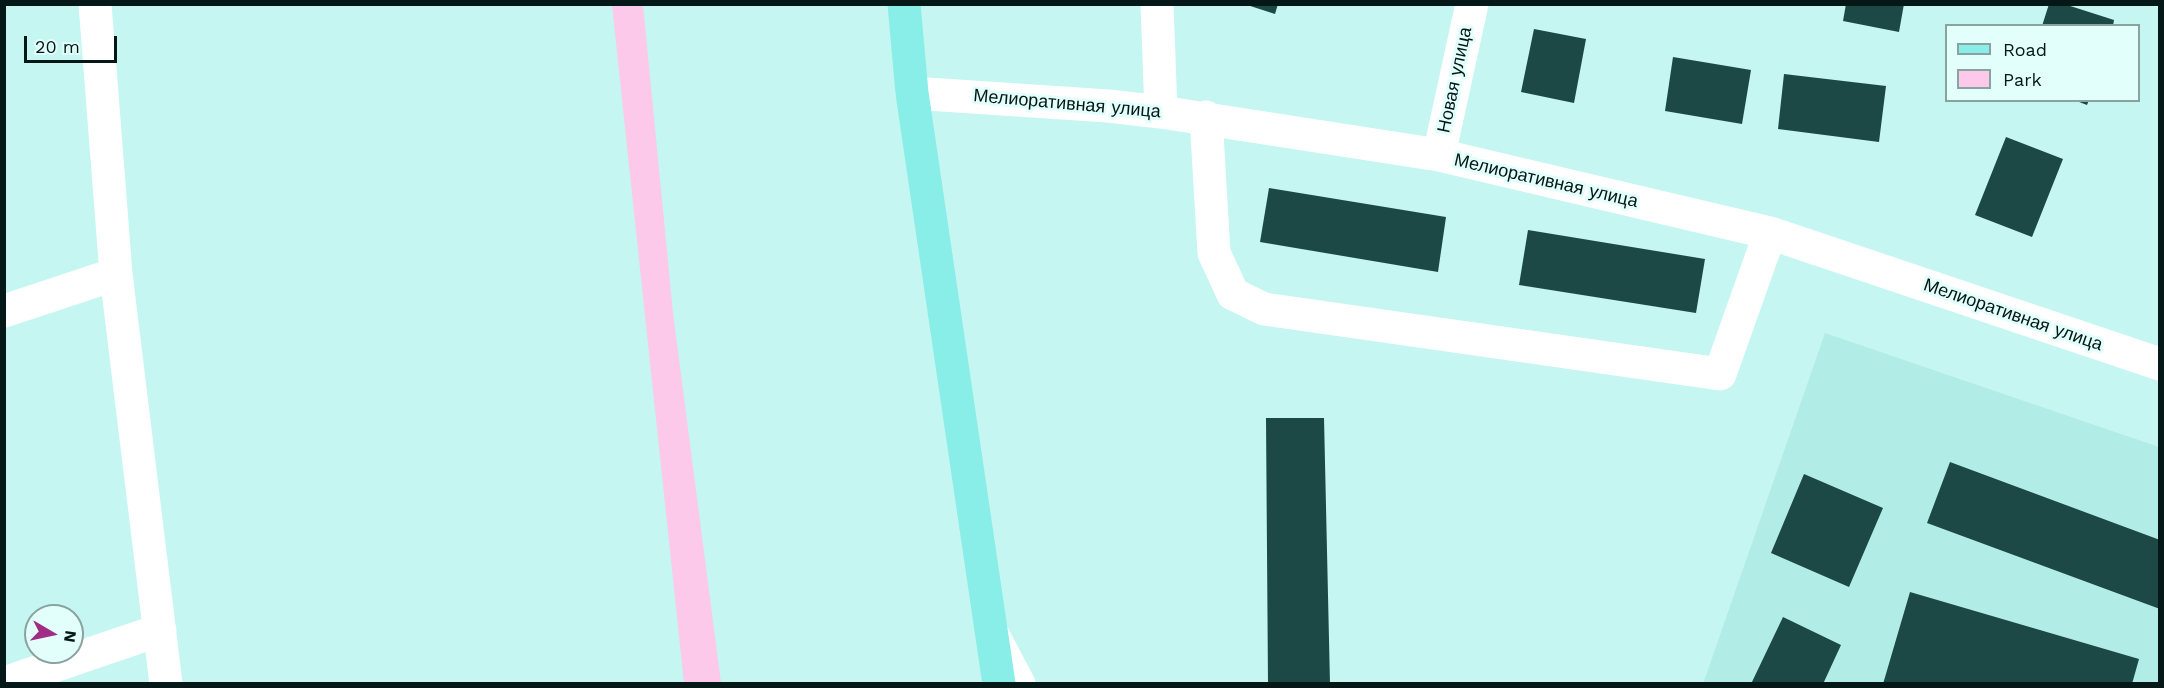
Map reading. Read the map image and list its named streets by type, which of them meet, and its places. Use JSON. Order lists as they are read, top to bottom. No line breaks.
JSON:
{"streets":{"street":["Новая улица","Мелиоративная улица"]},"crossings":[["Новая улица","Мелиоративная улица"]],"legend":["Road","Park"],"scale_bar":"20 m","north":"right"}
